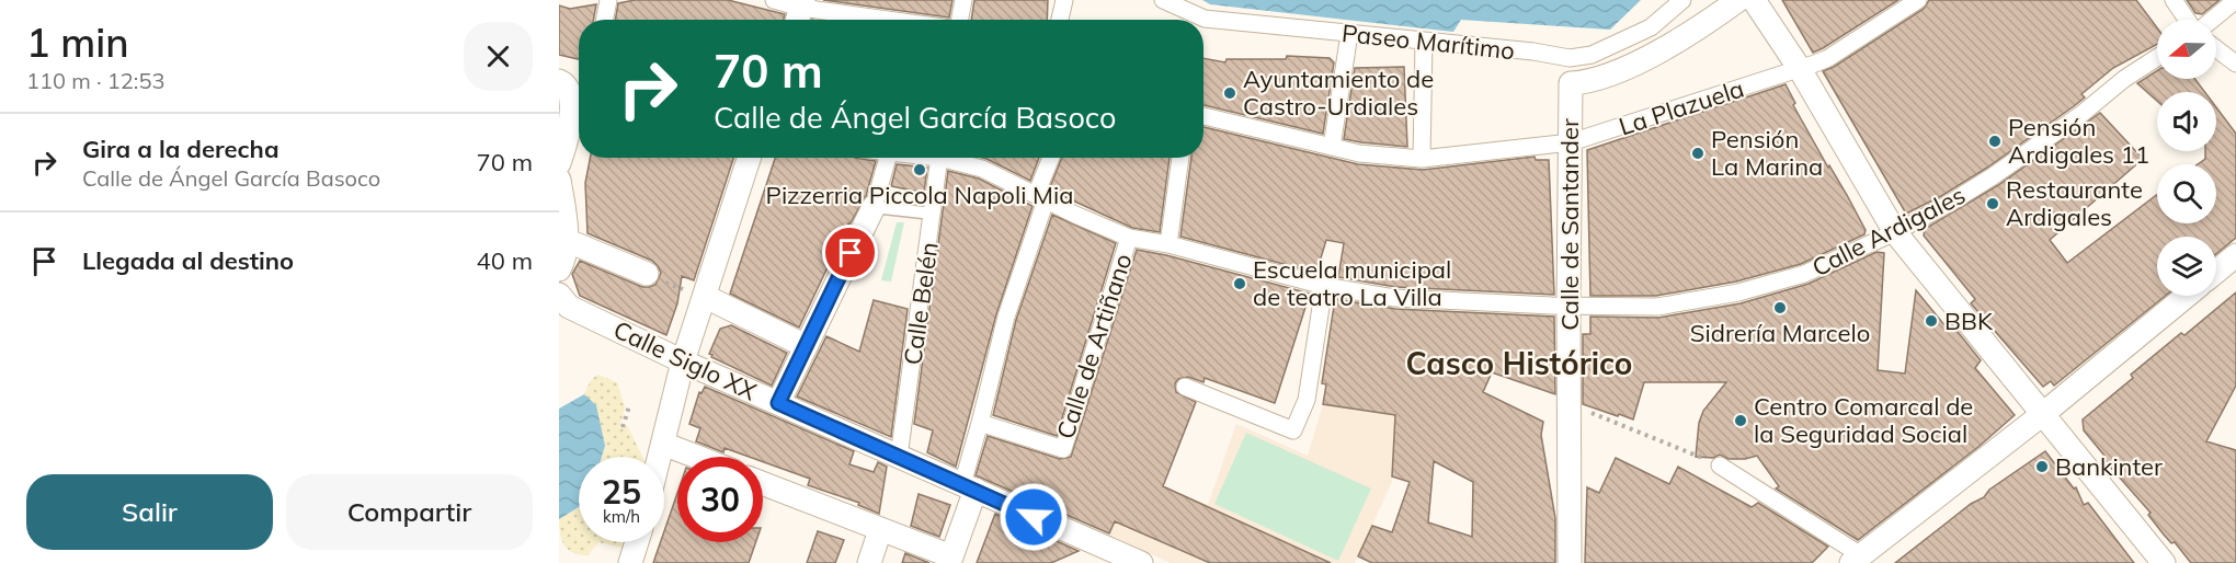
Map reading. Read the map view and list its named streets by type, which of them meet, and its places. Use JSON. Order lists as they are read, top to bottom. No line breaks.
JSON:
{"streets":{"street":["Paseo Marítimo","La Plazuela","Calle de Santander","Calle Ardigales","Calle Belén","Calle de Artiñano","Calle Siglo XX"]},"crossings":[["La Plazuela","Calle de Santander"],["Calle de Santander","Calle Ardigales"],["Calle Ardigales","Calle de Artiñano"],["Calle Belén","Calle Siglo XX"]],"districts":["Casco Histórico"],"places":["Ayuntamiento de Castro-Urdiales","Pensión Ardigales 11","Pensión La Marina","Pizzerria Piccola Napoli Mia","Restaurante Ardigales","Escuela municipal de teatro La Villa","Sidrería Marcelo","BBK","Centro Comarcal de la Seguridad Social","Bankinter"],"north":"left","page":{"heading":["1 min","110 m · 12:53"],"turn":["70 m","Calle de Ángel García Basoco"],"list":[{"name":"Gira a la derecha","note":"Calle de Ángel García Basoco","value":"70 m"},{"name":"Llegada al destino","value":"40 m"}],"speed":"25 km/h","limit":"30","buttons":["Salir","Compartir"]}}
